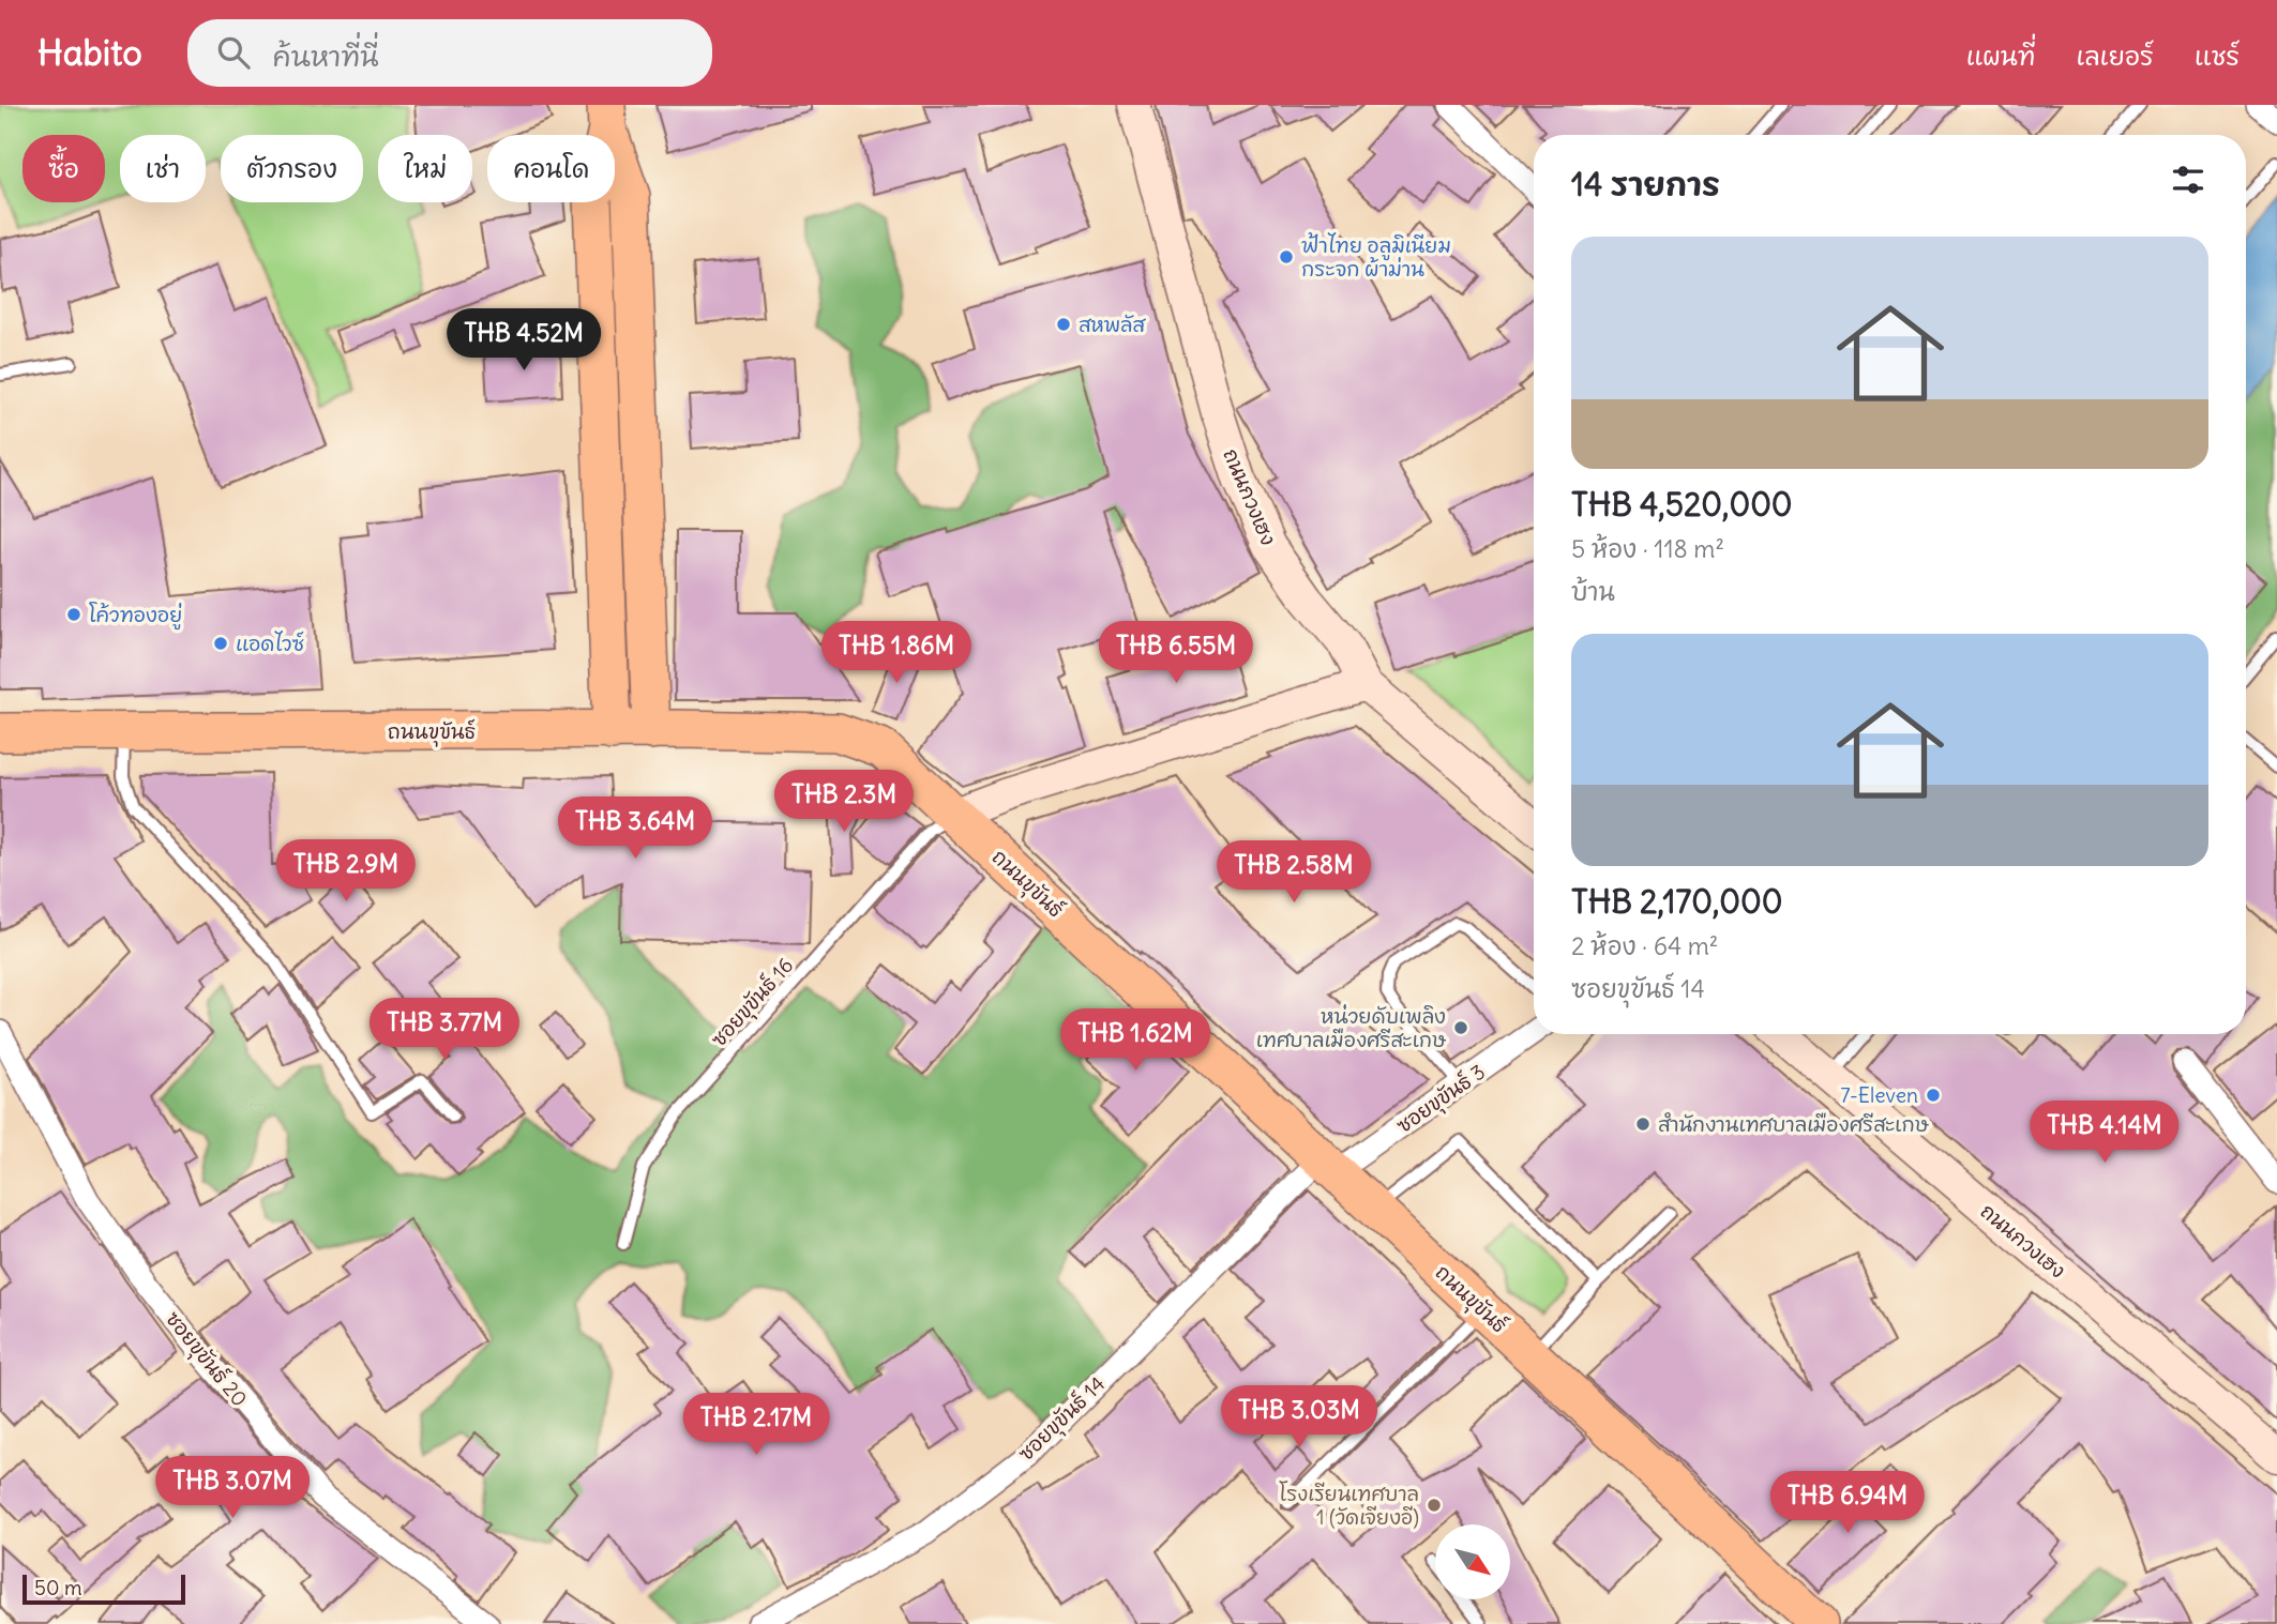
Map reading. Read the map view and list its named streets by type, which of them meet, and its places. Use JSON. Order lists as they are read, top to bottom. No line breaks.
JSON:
{"streets":{"main road":["ถนนขุขันธ์"],"street":["ถนนกวงเฮง","ซอยขุขันธ์ 3","ซอยขุขันธ์ 20","ซอยขุขันธ์ 14"],"lane":["ซอยขุขันธ์ 16"]},"crossings":[["ถนนขุขันธ์","ซอยขุขันธ์ 16"],["ถนนขุขันธ์","ซอยขุขันธ์ 3"],["ถนนขุขันธ์","ซอยขุขันธ์ 14"],["ซอยขุขันธ์ 3","ซอยขุขันธ์ 14"]],"places":["ฟ้าไทย อลูมิเนียม กระจก ผ้าม่าน","สหพลัส","โค้วทองอยู่","แอดไวซ์","หน่วยดับเพลิง เทศบาลเมืองศรีสะเกษ","7-Eleven","สำนักงานเทศบาลเมืองศรีสะเกษ","โรงเรียนเทศบาล 1 (วัดเจียงอี)"],"scale_bar":"50 m","north":"bottom right","page":{"header":"Habito","search":"ค้นหาที่นี่","nav":["แผนที่","เลเยอร์","แชร์"],"chip":["ซื้อ","เช่า","ตัวกรอง","ใหม่","คอนโด"],"heading":"14 รายการ","list":[{"name":"THB 4,520,000","note":"5 ห้อง · 118 m² · บ้าน"},{"name":"THB 2,170,000","note":"2 ห้อง · 64 m² · ซอยขุขันธ์ 14"}],"price":["THB 4.52M","THB 1.86M","THB 6.55M","THB 2.3M","THB 3.64M","THB 2.9M","THB 2.58M","THB 3.77M","THB 1.62M","THB 4.14M","THB 3.03M","THB 2.17M","THB 3.07M","THB 6.94M"],"scale":"50 m"}}
